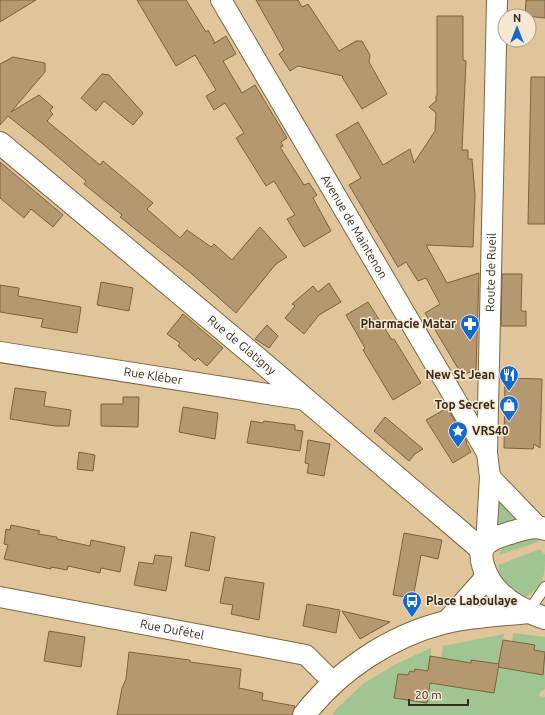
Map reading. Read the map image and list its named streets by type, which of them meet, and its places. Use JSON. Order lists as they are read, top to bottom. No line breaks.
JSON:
{"streets":{"street":["Avenue de Maintenon","Route de Rueil","Rue de Glatigny","Rue Kléber","Rue Dufétel"]},"crossings":[["Avenue de Maintenon","Route de Rueil"],["Route de Rueil","Rue de Glatigny"],["Rue de Glatigny","Rue Kléber"]],"places":{"pharmacy":["Pharmacie Matar"],"restaurant":["New St Jean"],"shop":["Top Secret"],"place":["VRS40"],"bus stop":["Place Laboulaye"]},"scale_bar":"20 m","north":"top"}
